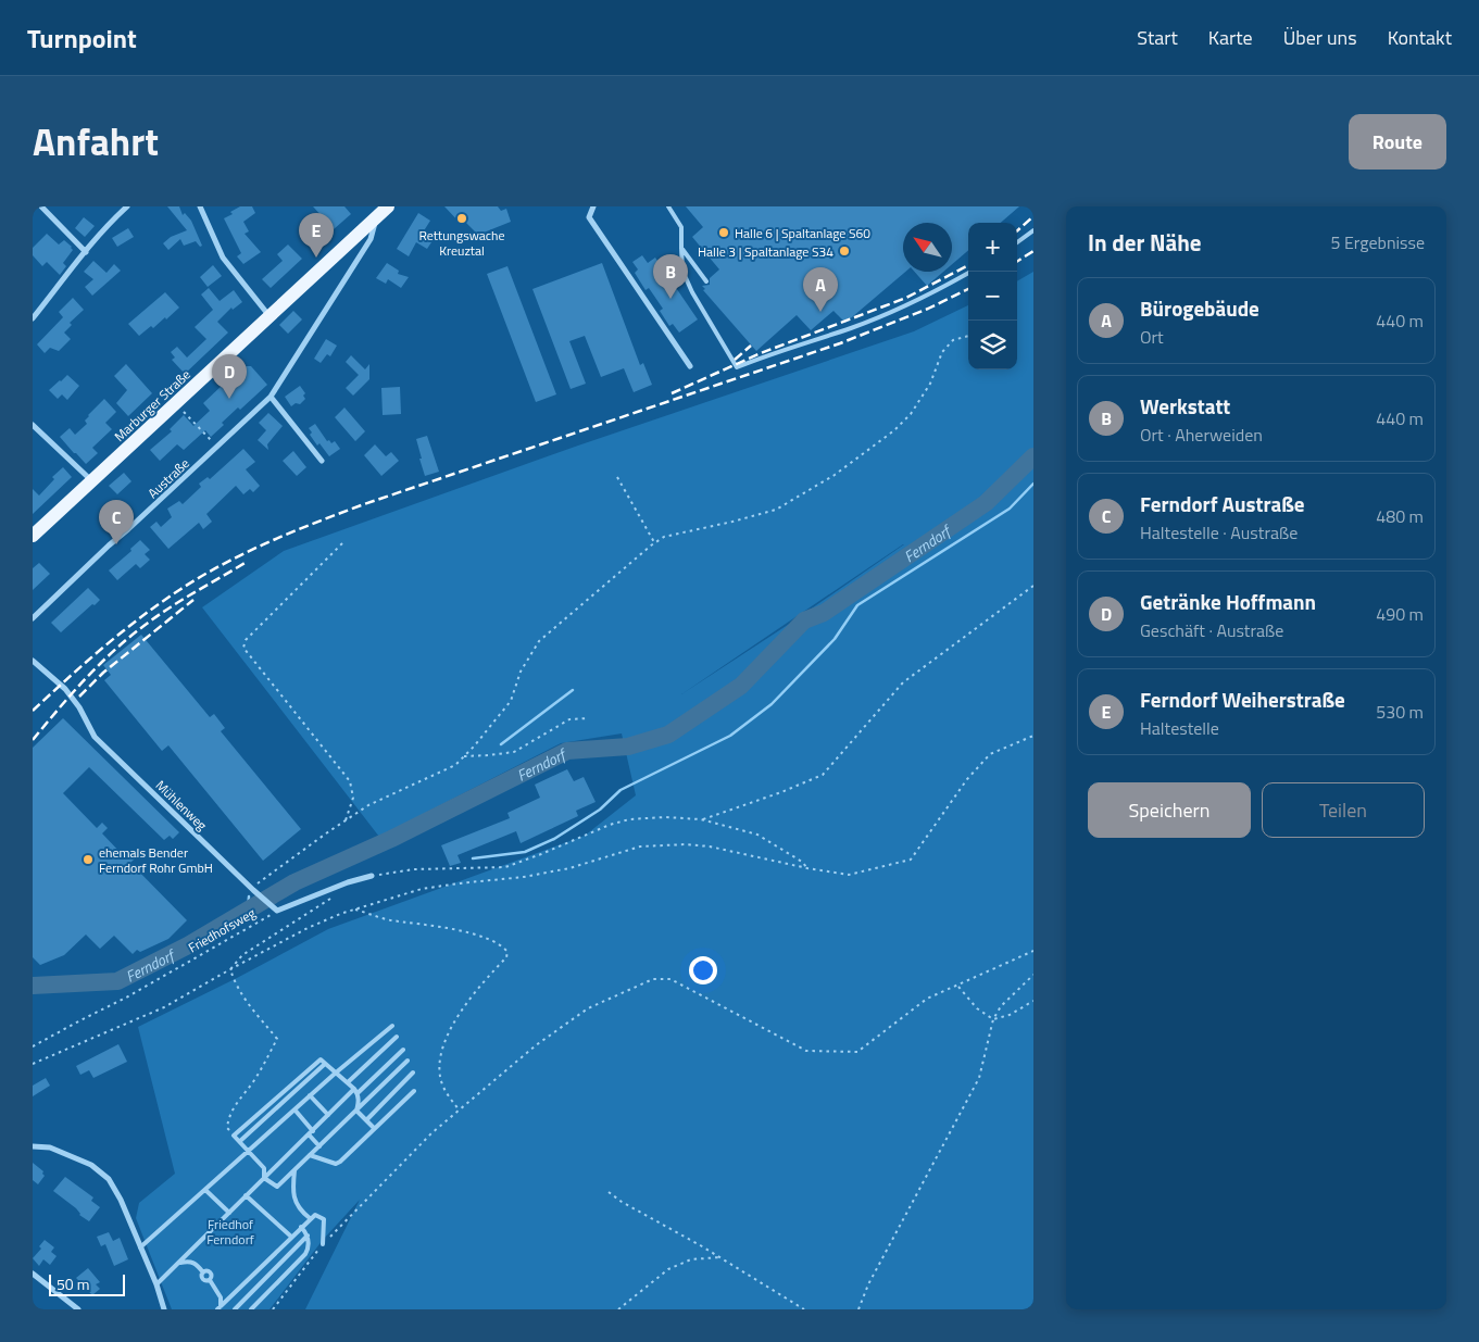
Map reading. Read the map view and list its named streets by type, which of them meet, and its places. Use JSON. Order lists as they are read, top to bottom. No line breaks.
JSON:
{"streets":{"main road":["Marburger Straße"],"street":["Austraße","Mühlenweg"],"path":["Friedhofsweg"]},"crossings":[["Marburger Straße","Austraße"],["Mühlenweg","Friedhofsweg"]],"water":["Ferndorf"],"parks":["Friedhof Ferndorf"],"places":["Rettungswache Kreuztal","Halle 6 | Spaltanlage S60","Halle 3 | Spaltanlage S34","ehemals Bender Ferndorf Rohr GmbH"],"scale_bar":"50 m","north":"top left","page":{"header":"Turnpoint","nav":["Start","Karte","Über uns","Kontakt"],"title":"Anfahrt","buttons":["Route",["Speichern","Teilen"]],"heading":["In der Nähe","5 Ergebnisse"],"pins":["E","B","A","D","C"],"map_buttons":["+","−"],"list":[{"mark":"A","name":"Bürogebäude","note":"Ort","value":"440 m"},{"mark":"B","name":"Werkstatt","note":"Ort · Aherweiden","value":"440 m"},{"mark":"C","name":"Ferndorf Austraße","note":"Haltestelle · Austraße","value":"480 m"},{"mark":"D","name":"Getränke Hoffmann","note":"Geschäft · Austraße","value":"490 m"},{"mark":"E","name":"Ferndorf Weiherstraße","note":"Haltestelle","value":"530 m"}],"scale":"50 m"}}
